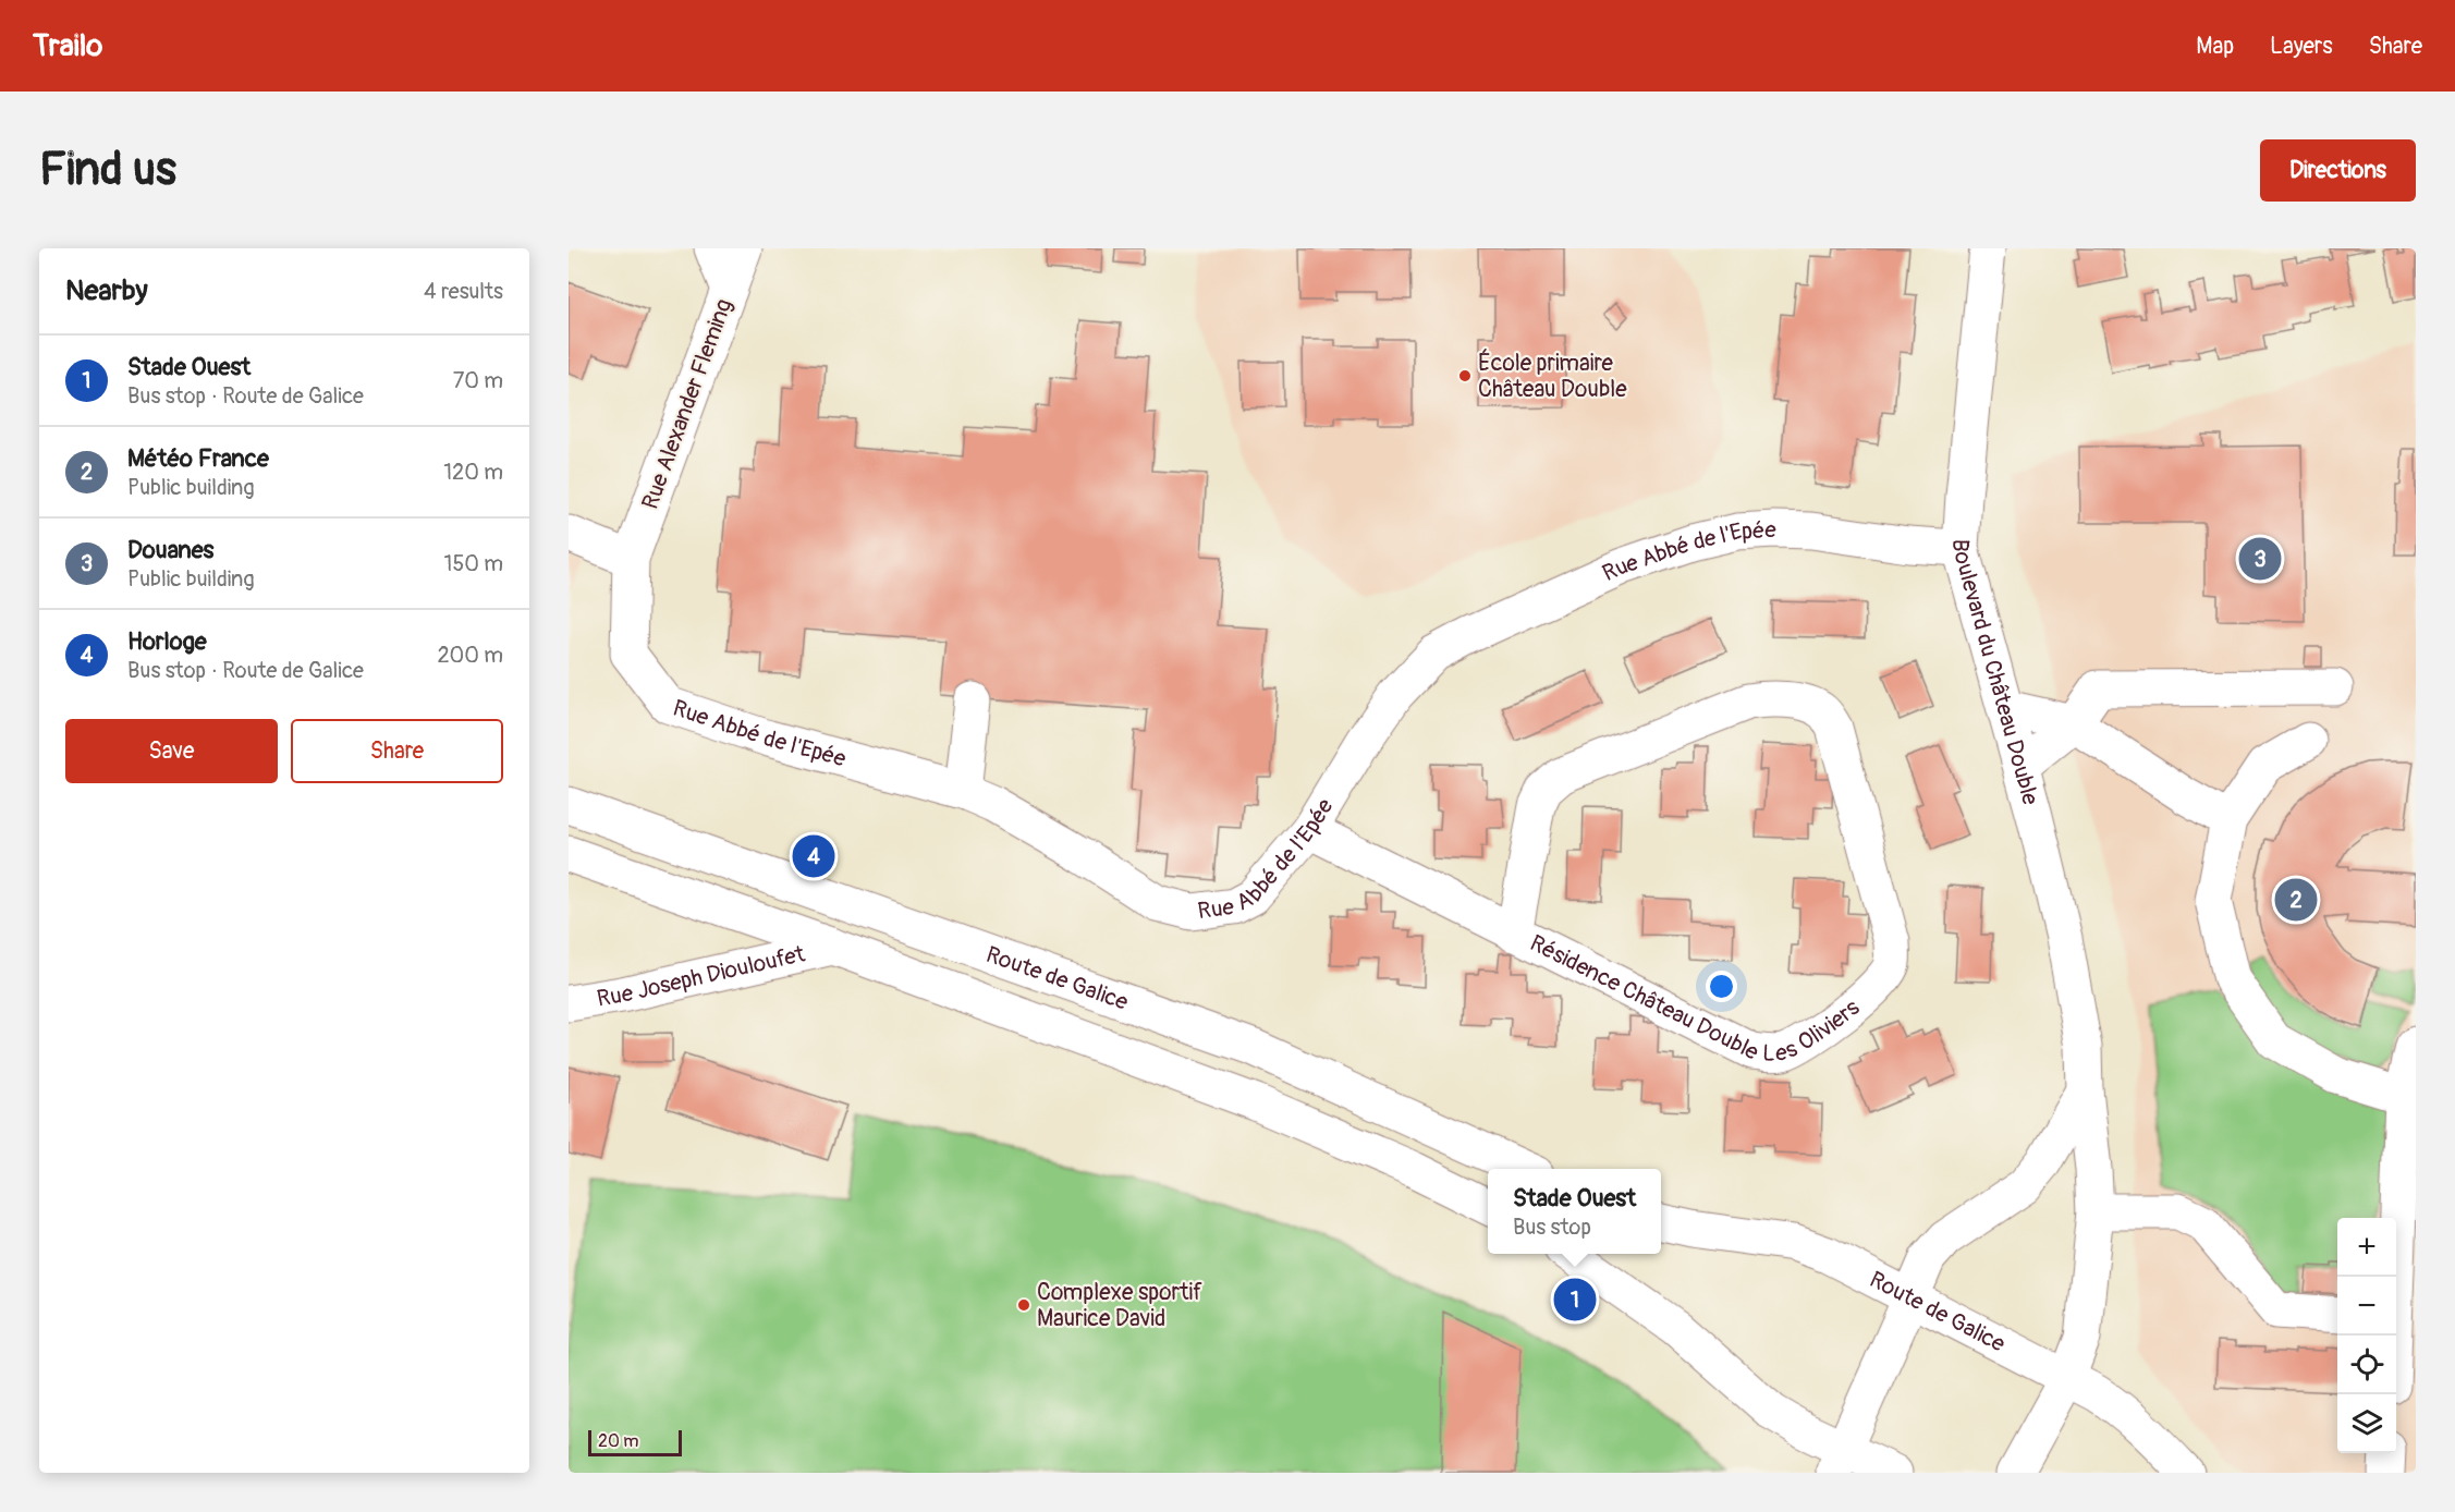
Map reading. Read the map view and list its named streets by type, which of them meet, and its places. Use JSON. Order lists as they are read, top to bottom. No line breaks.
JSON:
{"streets":{"street":["Rue Alexander Fleming","Rue Abbé de l'Epée","Boulevard du Château Double","Résidence Château Double Les Oliviers","Rue Joseph Diouloufet","Route de Galice"]},"crossings":[["Rue Alexander Fleming","Rue Abbé de l'Epée"],["Rue Abbé de l'Epée","Boulevard du Château Double"],["Rue Abbé de l'Epée","Résidence Château Double Les Oliviers"],["Boulevard du Château Double","Route de Galice"],["Rue Joseph Diouloufet","Route de Galice"]],"places":["École primaire Château Double","Complexe sportif Maurice David"],"scale_bar":"20 m","page":{"header":"Trailo","nav":["Map","Layers","Share"],"buttons":["Directions",["Save","Share"]],"title":"Find us","heading":["Nearby","4 results"],"list":[{"mark":"1","name":"Stade Ouest","note":"Bus stop · Route de Galice","value":"70 m"},{"mark":"2","name":"Météo France","note":"Public building","value":"120 m"},{"mark":"3","name":"Douanes","note":"Public building","value":"150 m"},{"mark":"4","name":"Horloge","note":"Bus stop · Route de Galice","value":"200 m"}],"pins":["3","4","2","1"],"popup":["Stade Ouest","Bus stop"],"map_buttons":["+","−"],"scale":"20 m"}}
